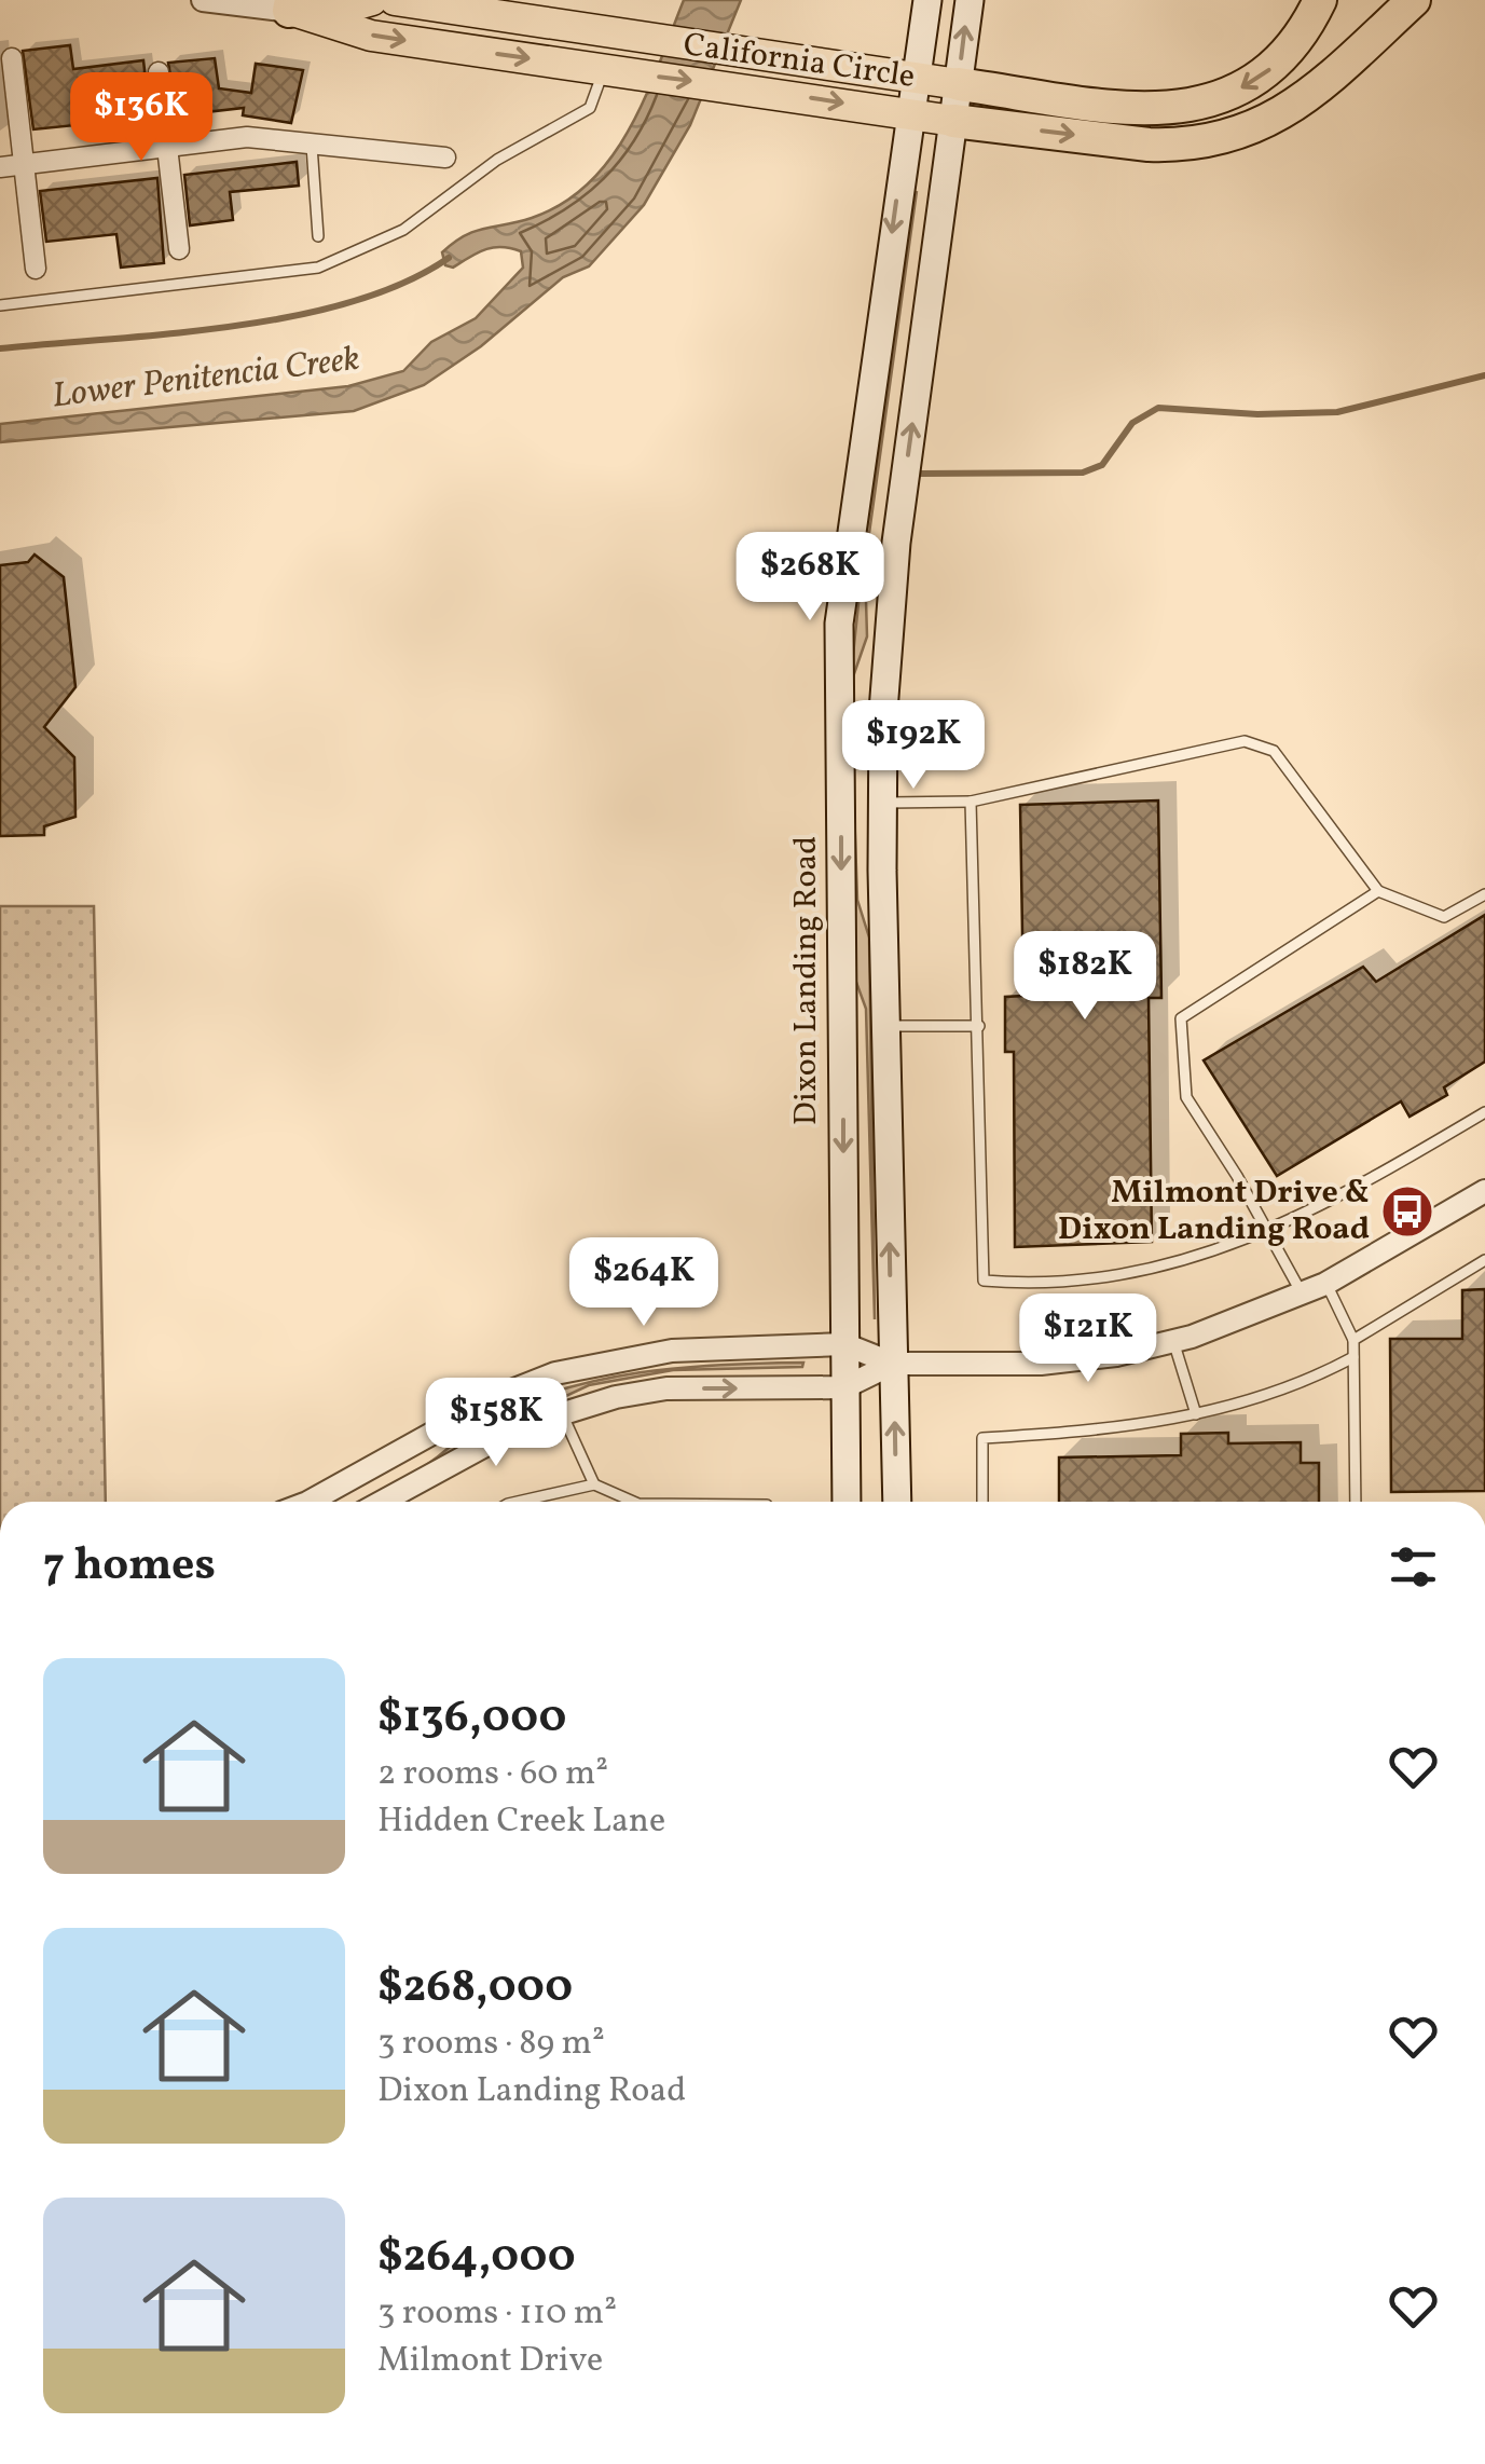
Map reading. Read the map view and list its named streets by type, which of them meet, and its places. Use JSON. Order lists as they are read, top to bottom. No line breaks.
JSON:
{"streets":{"highway":["California Circle"],"main road":["Dixon Landing Road"]},"crossings":[["California Circle","Dixon Landing Road"]],"water":["Lower Penitencia Creek"],"places":{"bus stop":["Milmont Drive & Dixon Landing Road"]},"page":{"price":["$136K","$268K","$192K","$182K","$264K","$121K","$158K"],"heading":"7 homes","list":[{"name":"$136,000","note":"2 rooms · 60 m² · Hidden Creek Lane"},{"name":"$268,000","note":"3 rooms · 89 m² · Dixon Landing Road"},{"name":"$264,000","note":"3 rooms · 110 m² · Milmont Drive"}]}}
